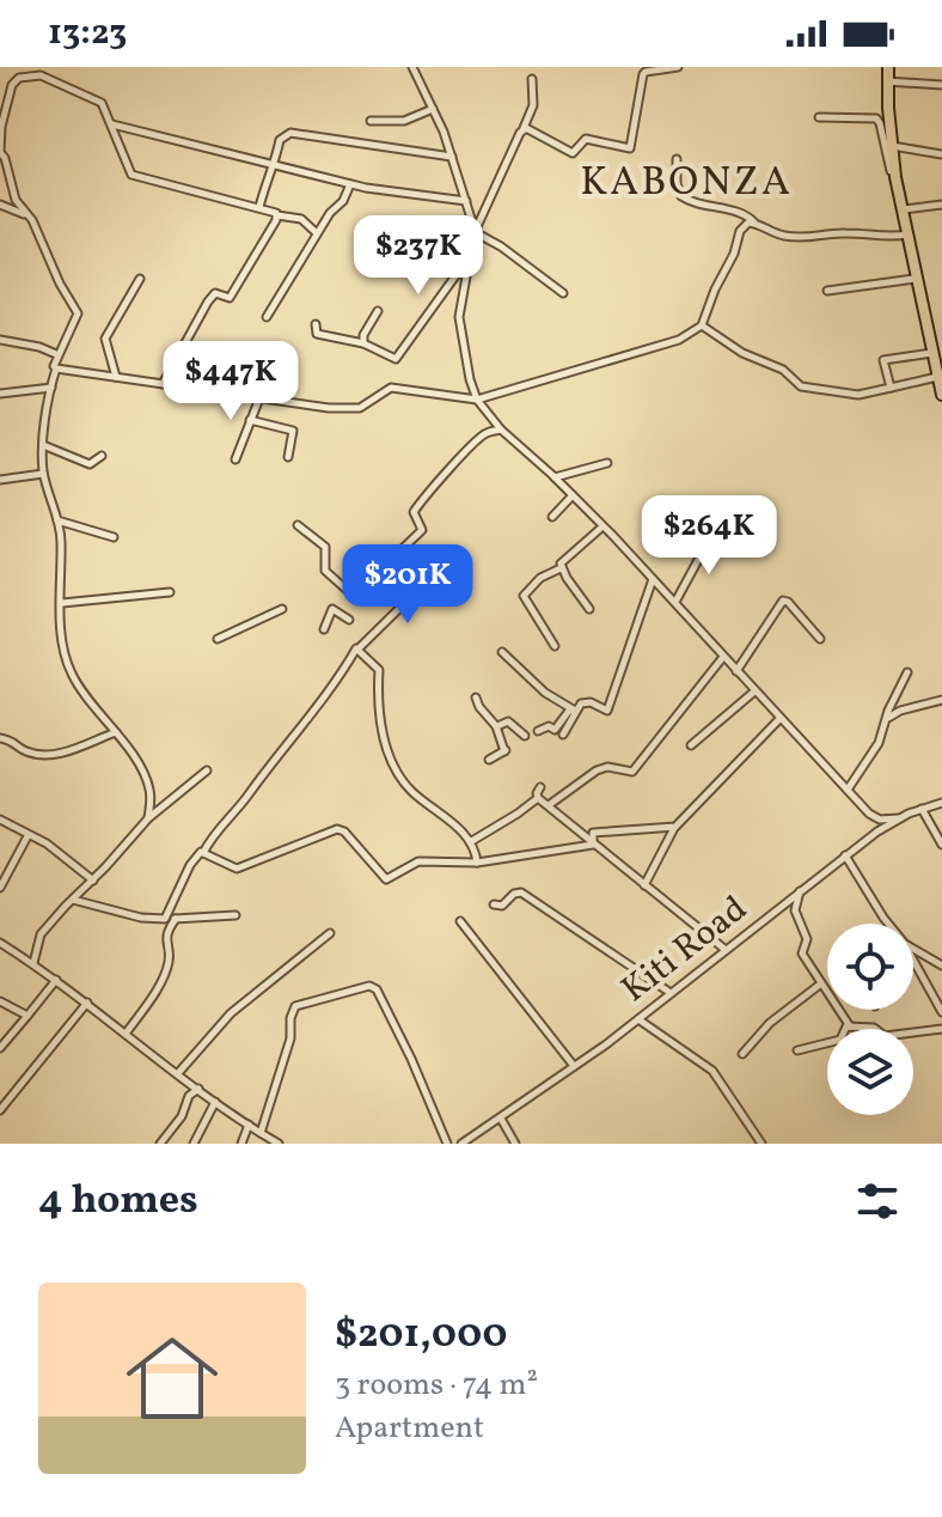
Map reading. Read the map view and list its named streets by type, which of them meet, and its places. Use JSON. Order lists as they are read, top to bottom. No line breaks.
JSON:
{"streets":{"street":["Kiti Road"]},"districts":["KABONZA"],"page":{"status":"13:23","price":["$237K","$447K","$264K","$201K"],"heading":"4 homes","list":[{"name":"$201,000","note":"3 rooms · 74 m² · Apartment"}]}}
